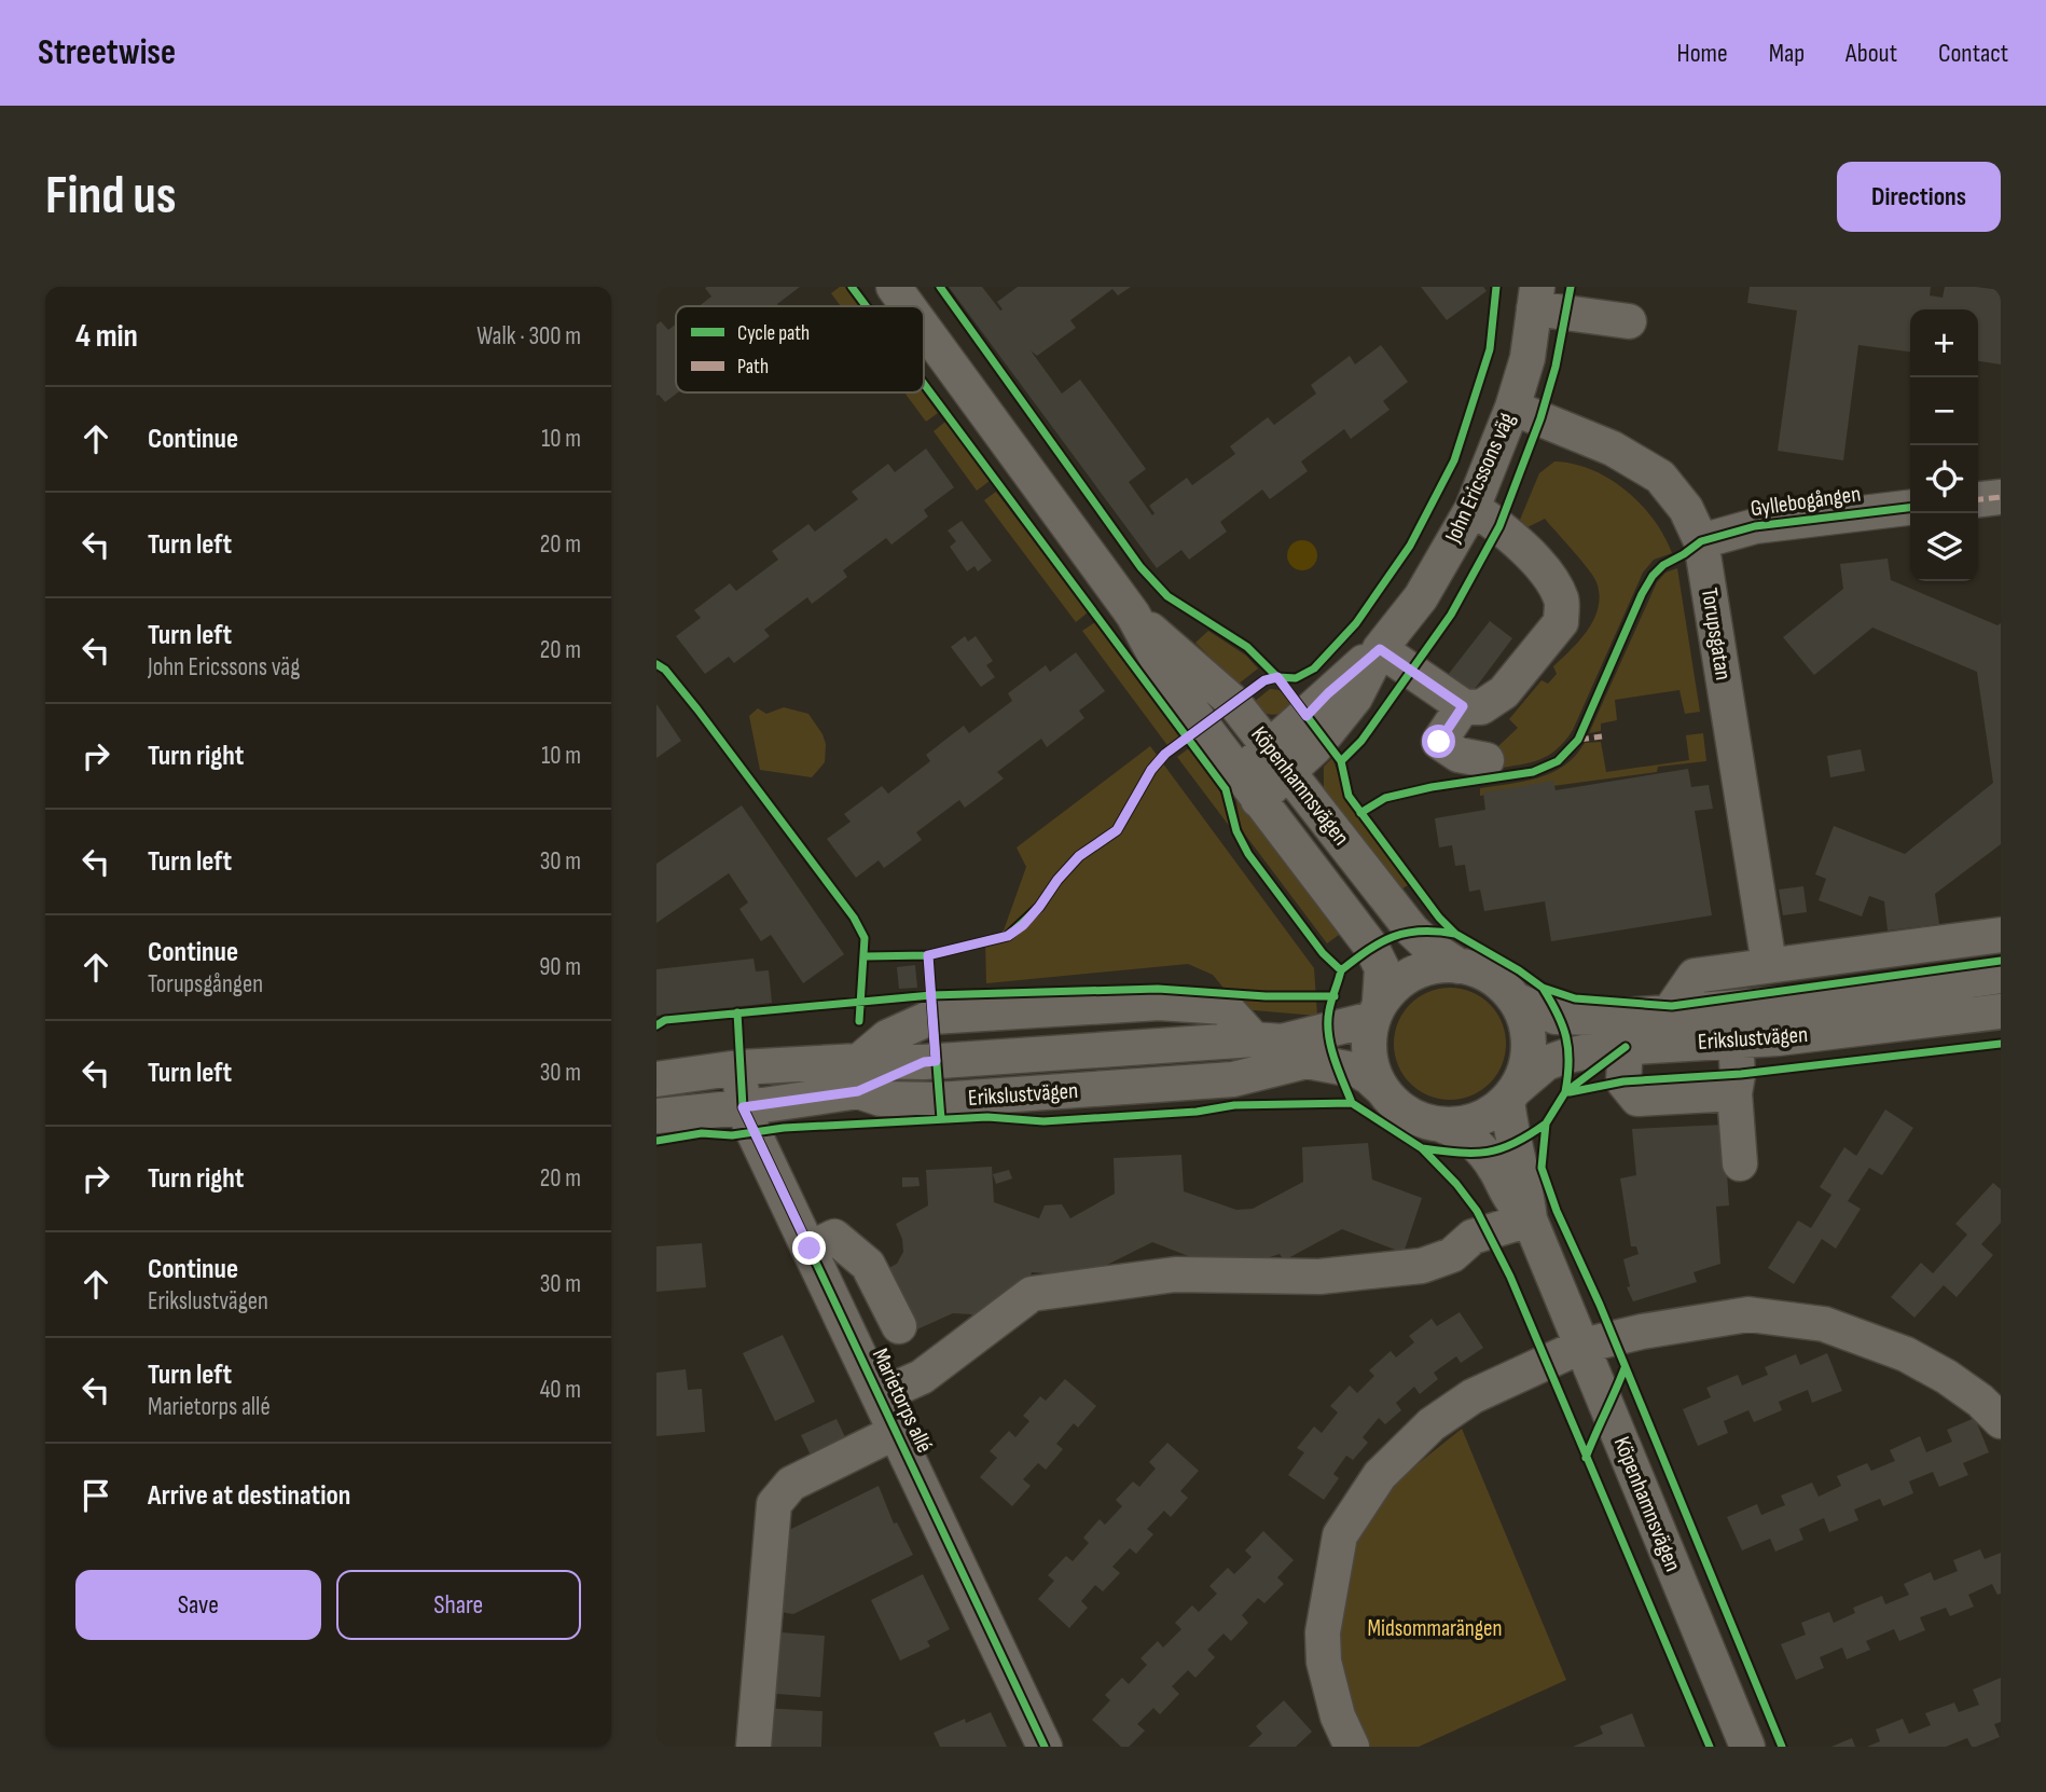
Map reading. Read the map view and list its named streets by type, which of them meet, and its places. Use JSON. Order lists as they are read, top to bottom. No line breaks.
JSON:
{"streets":{"street":["John Ericssons väg","Gyllebogången","Torupsgatan","Köpenhamnsvägen","Erikslustvägen","Marietorps allé"]},"crossings":[["John Ericssons väg","Torupsgatan"],["John Ericssons väg","Köpenhamnsvägen"],["Gyllebogången","Torupsgatan"],["Torupsgatan","Erikslustvägen"],["Köpenhamnsvägen","Erikslustvägen"],["Erikslustvägen","Marietorps allé"]],"parks":["Midsommarängen"],"legend":["Cycle path","Path"],"page":{"header":"Streetwise","nav":["Home","Map","About","Contact"],"buttons":["Directions",["Save","Share"]],"title":"Find us","heading":["4 min","Walk · 300 m"],"map_buttons":["+","−"],"list":[["Continue","10 m"],["Turn left","20 m"],["Turn left","John Ericssons väg","20 m"],["Turn right","10 m"],["Turn left","30 m"],["Continue","Torupsgången","90 m"],["Turn left","30 m"],["Turn right","20 m"],["Continue","Erikslustvägen","30 m"],["Turn left","Marietorps allé","40 m"],"Arrive at destination"]}}
